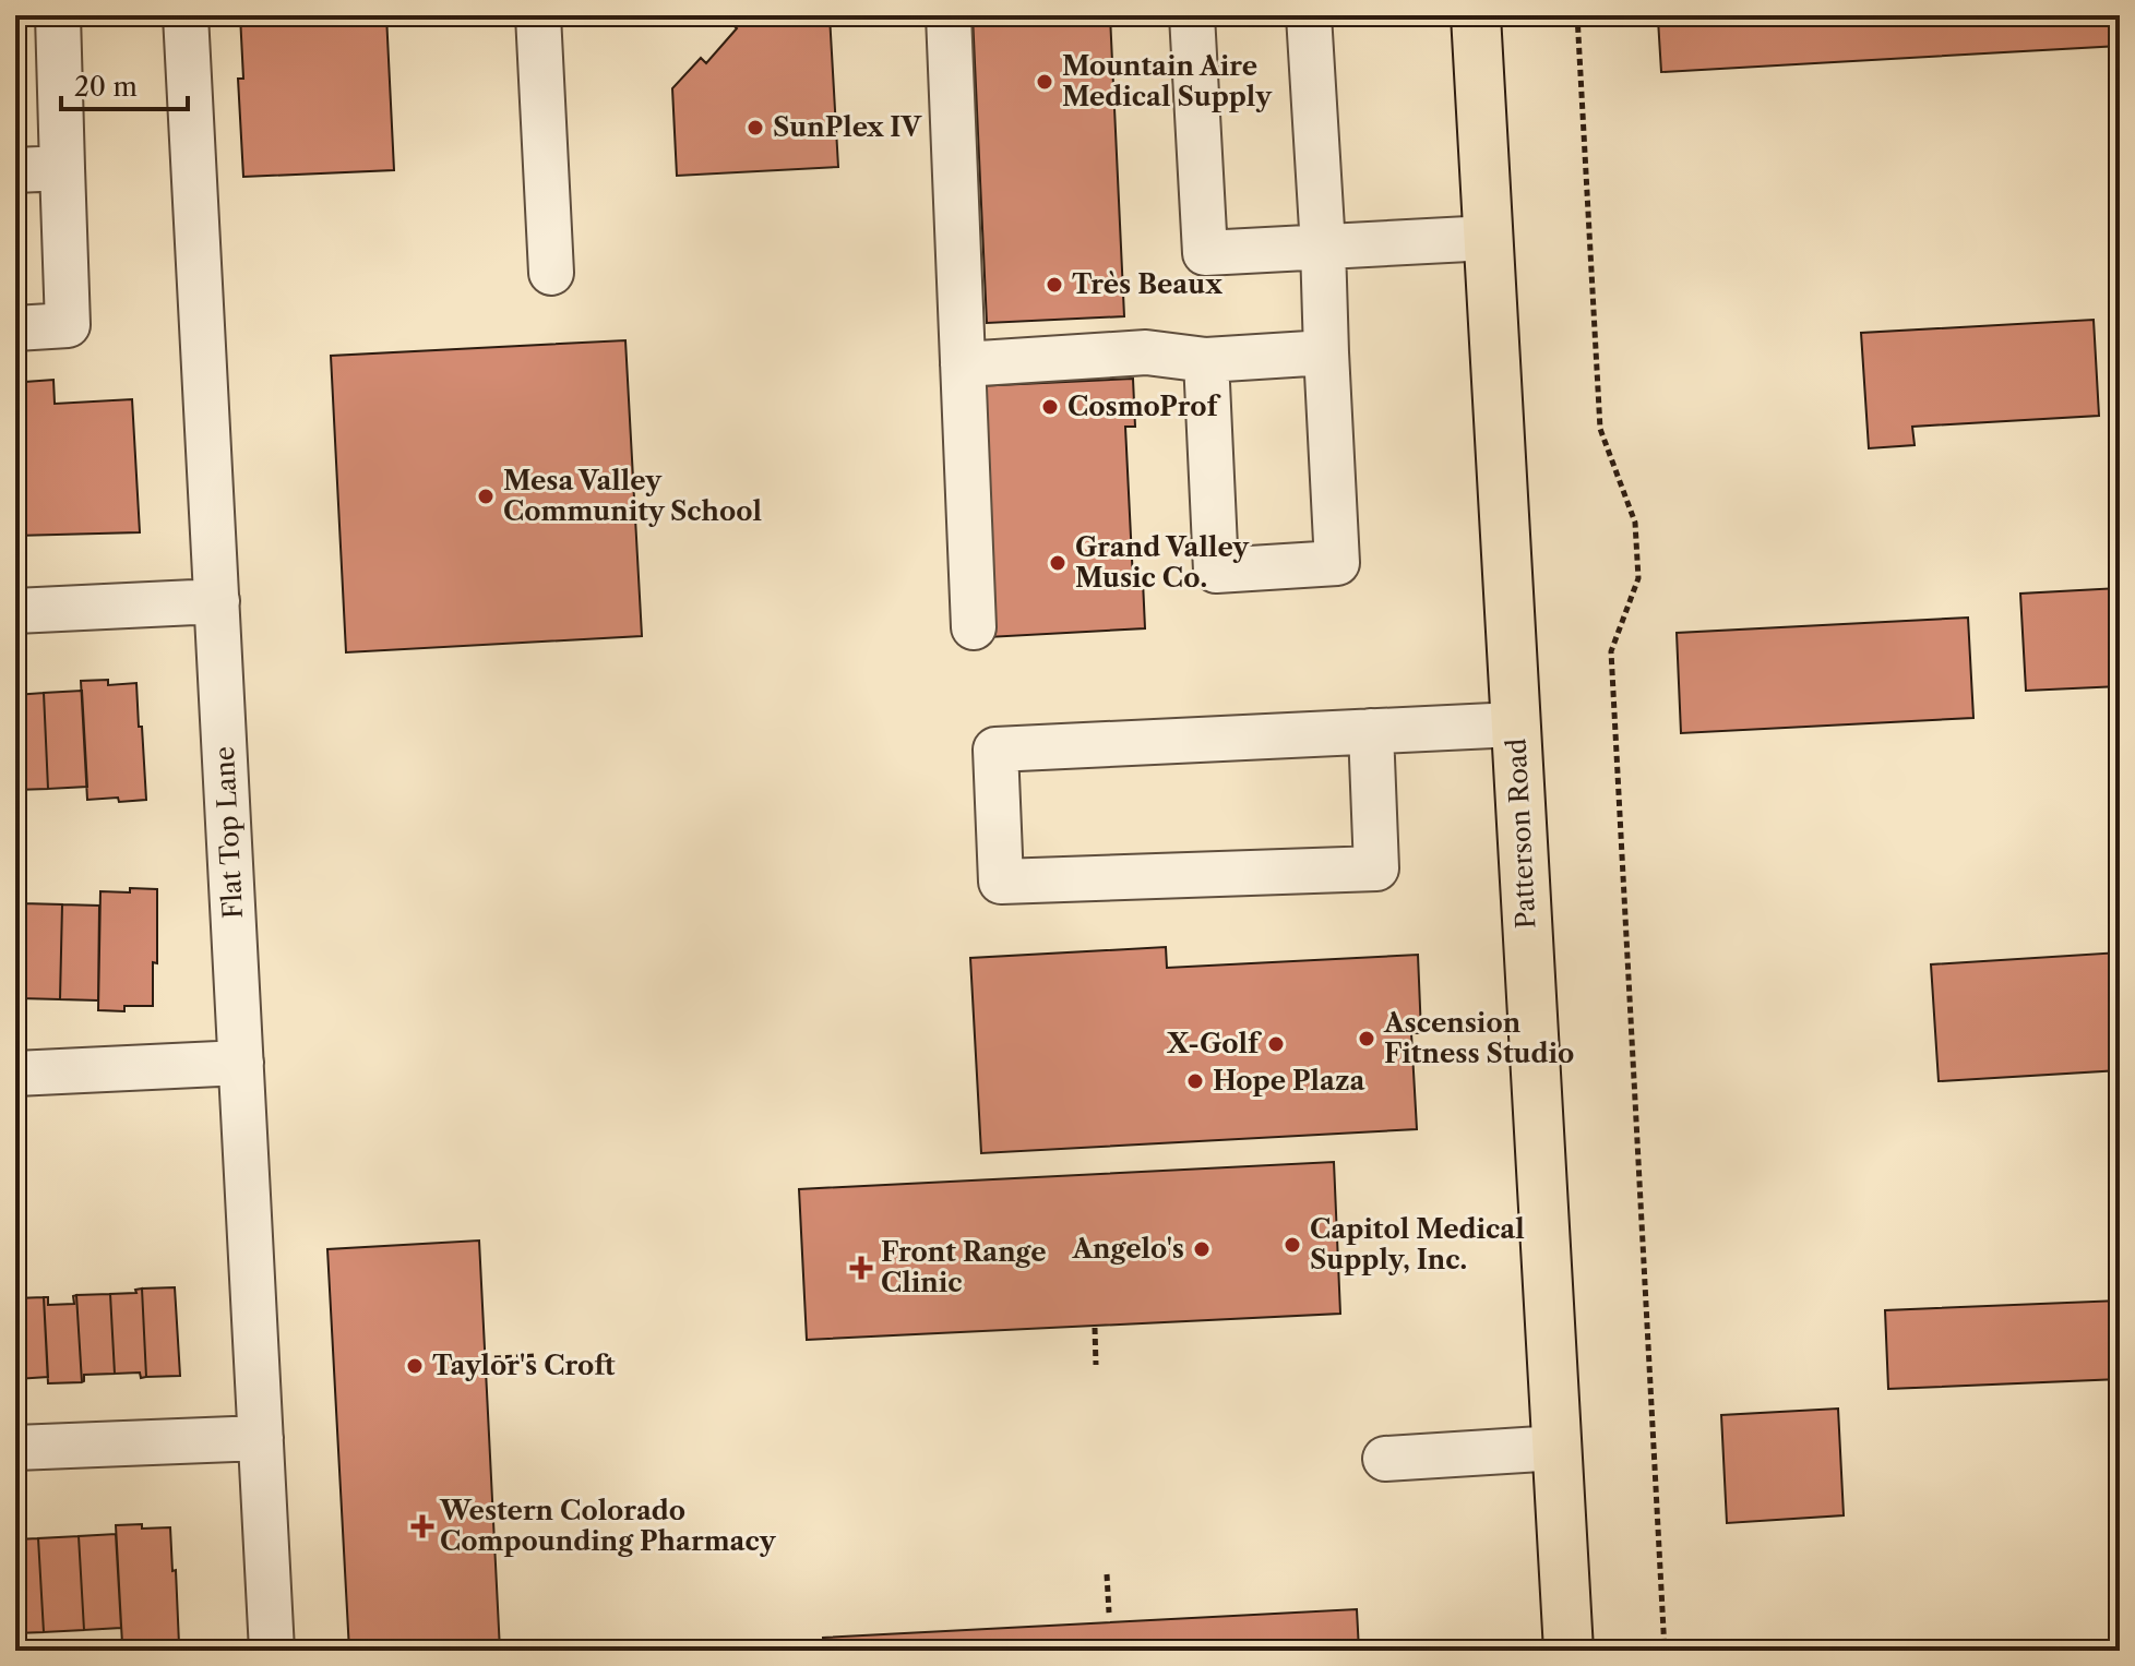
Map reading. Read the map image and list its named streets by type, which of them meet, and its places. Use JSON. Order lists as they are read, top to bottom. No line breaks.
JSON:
{"streets":{"main road":["Patterson Road"],"street":["Flat Top Lane"]},"places":{"other":["Mountain Aire Medical Supply","SunPlex IV","Très Beaux","CosmoProf","Mesa Valley Community School","Grand Valley Music Co.","Ascension Fitness Studio","X-Golf","Hope Plaza","Capitol Medical Supply, Inc.","Angelo's","Taylor's Croft"],"health":["Front Range Clinic","Western Colorado Compounding Pharmacy"]},"scale_bar":"20 m"}
